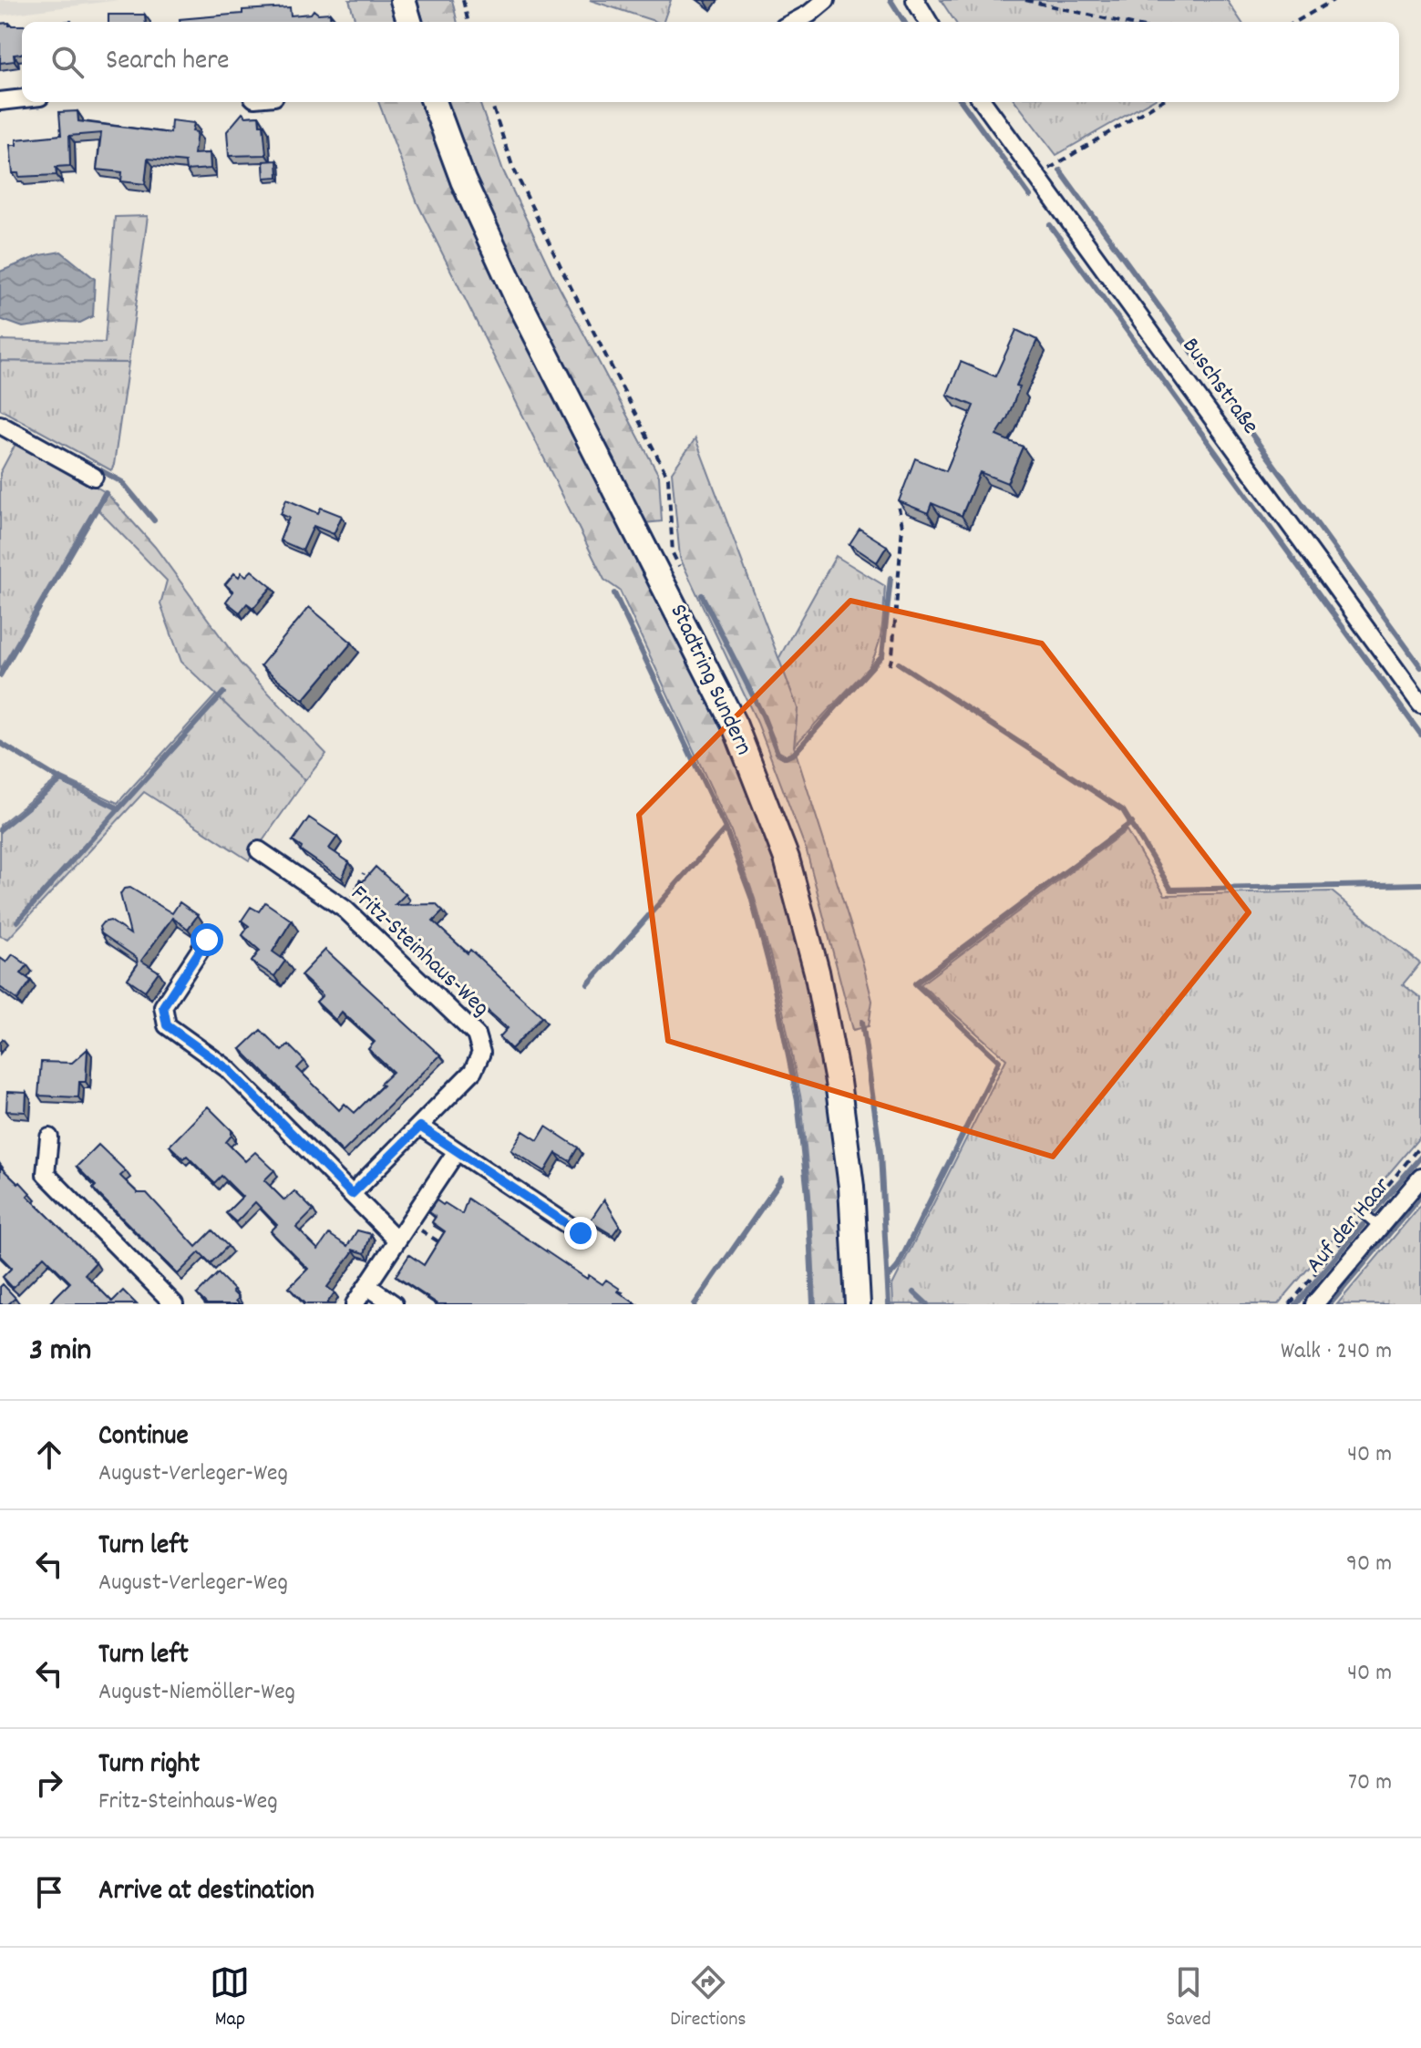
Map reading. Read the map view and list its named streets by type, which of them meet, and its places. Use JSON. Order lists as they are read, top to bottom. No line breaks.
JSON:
{"streets":{"main road":["Stadtring Sundern"],"street":["Buschstraße","Fritz-Steinhaus-Weg","Auf der Haar"]},"page":{"search":"Search here","heading":["3 min","Walk · 240 m"],"list":[["Continue","August-Verleger-Weg","40 m"],["Turn left","August-Verleger-Weg","90 m"],["Turn left","August-Niemöller-Weg","40 m"],["Turn right","Fritz-Steinhaus-Weg","70 m"],"Arrive at destination"],"nav":["Map","Directions","Saved"]}}
